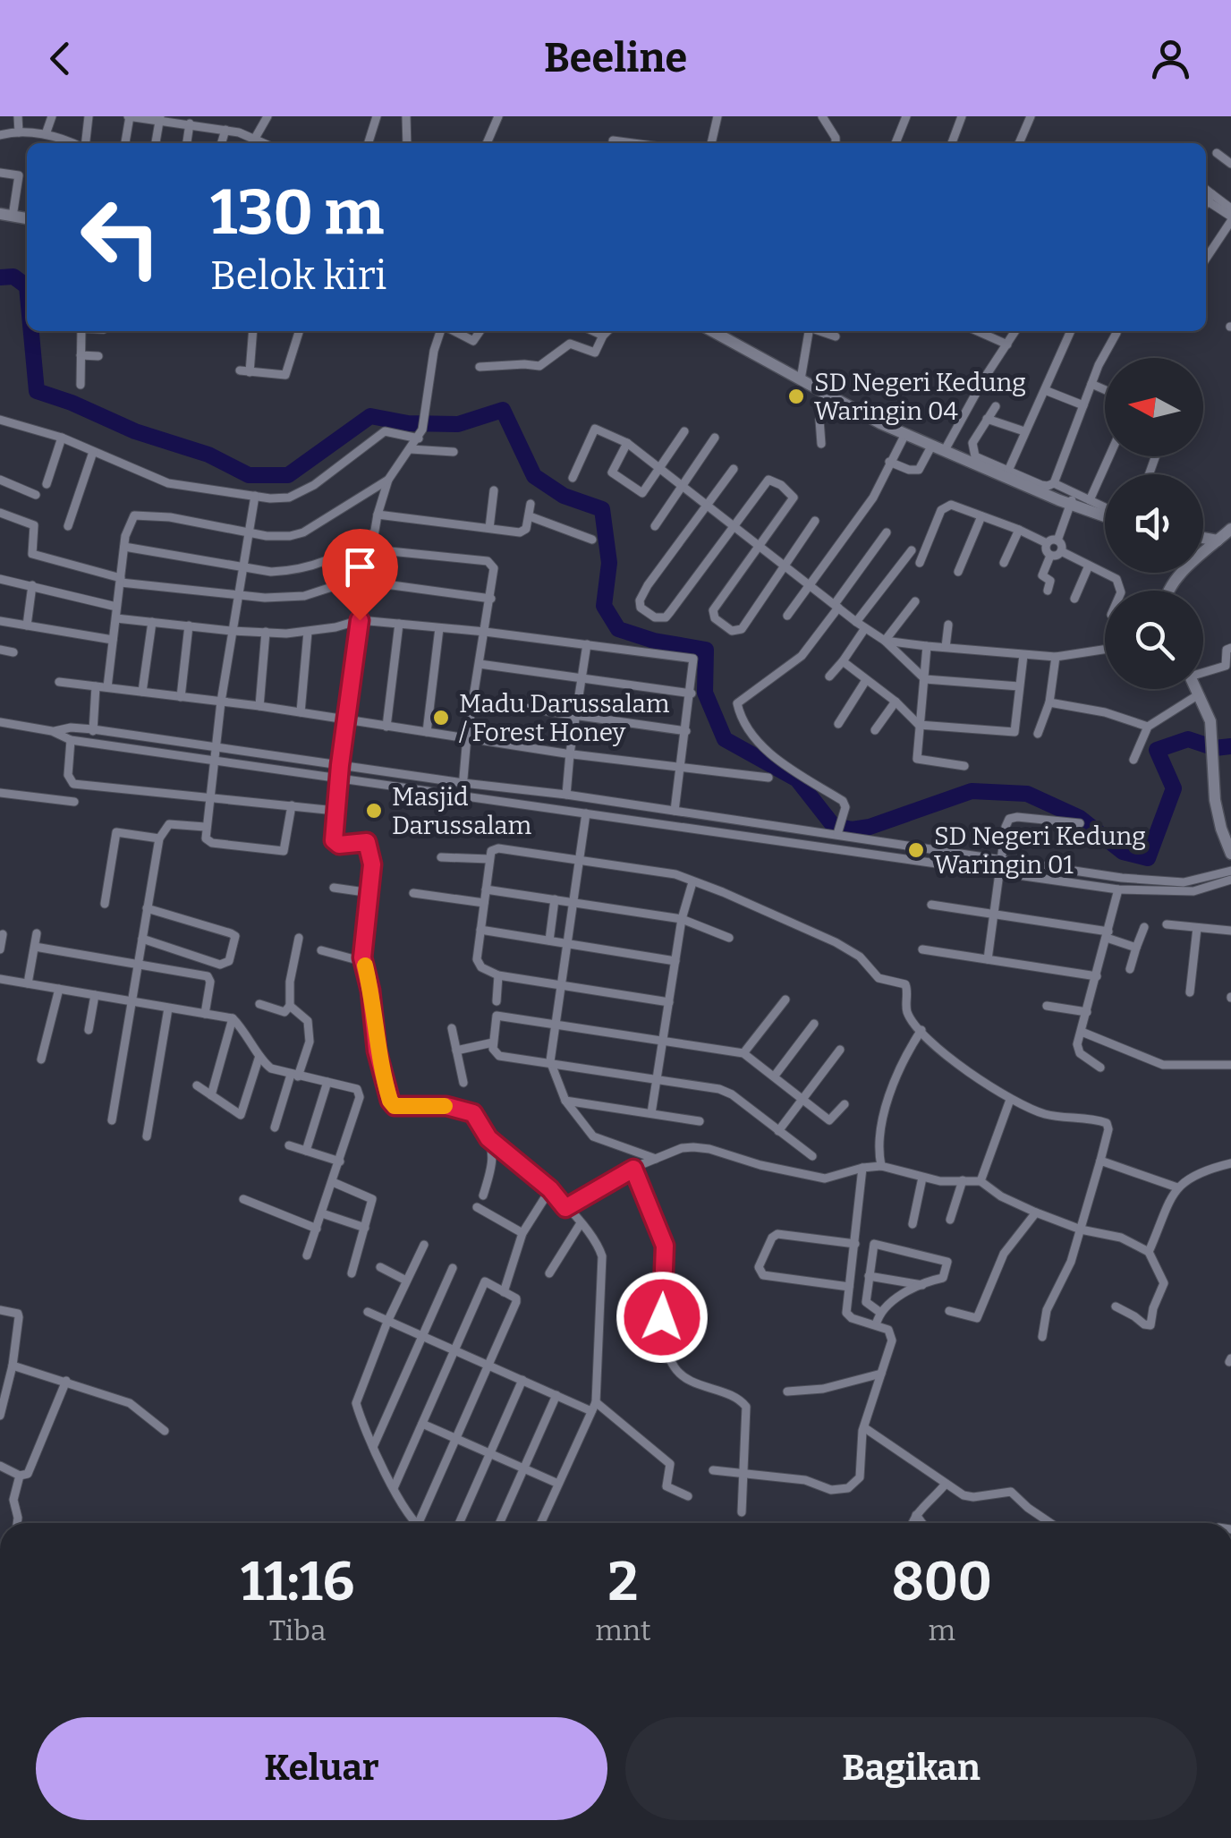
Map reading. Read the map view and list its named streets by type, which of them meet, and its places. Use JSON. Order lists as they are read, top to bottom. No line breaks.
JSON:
{"places":["SD Negeri Kedung Waringin 04","Madu Darussalam / Forest Honey","Masjid Darussalam","SD Negeri Kedung Waringin 01"],"north":"left","page":{"header":"Beeline","turn":["130 m","Belok kiri"],"eta":["11:16","Tiba","2","mnt","800","m"],"buttons":["Keluar","Bagikan"]}}
